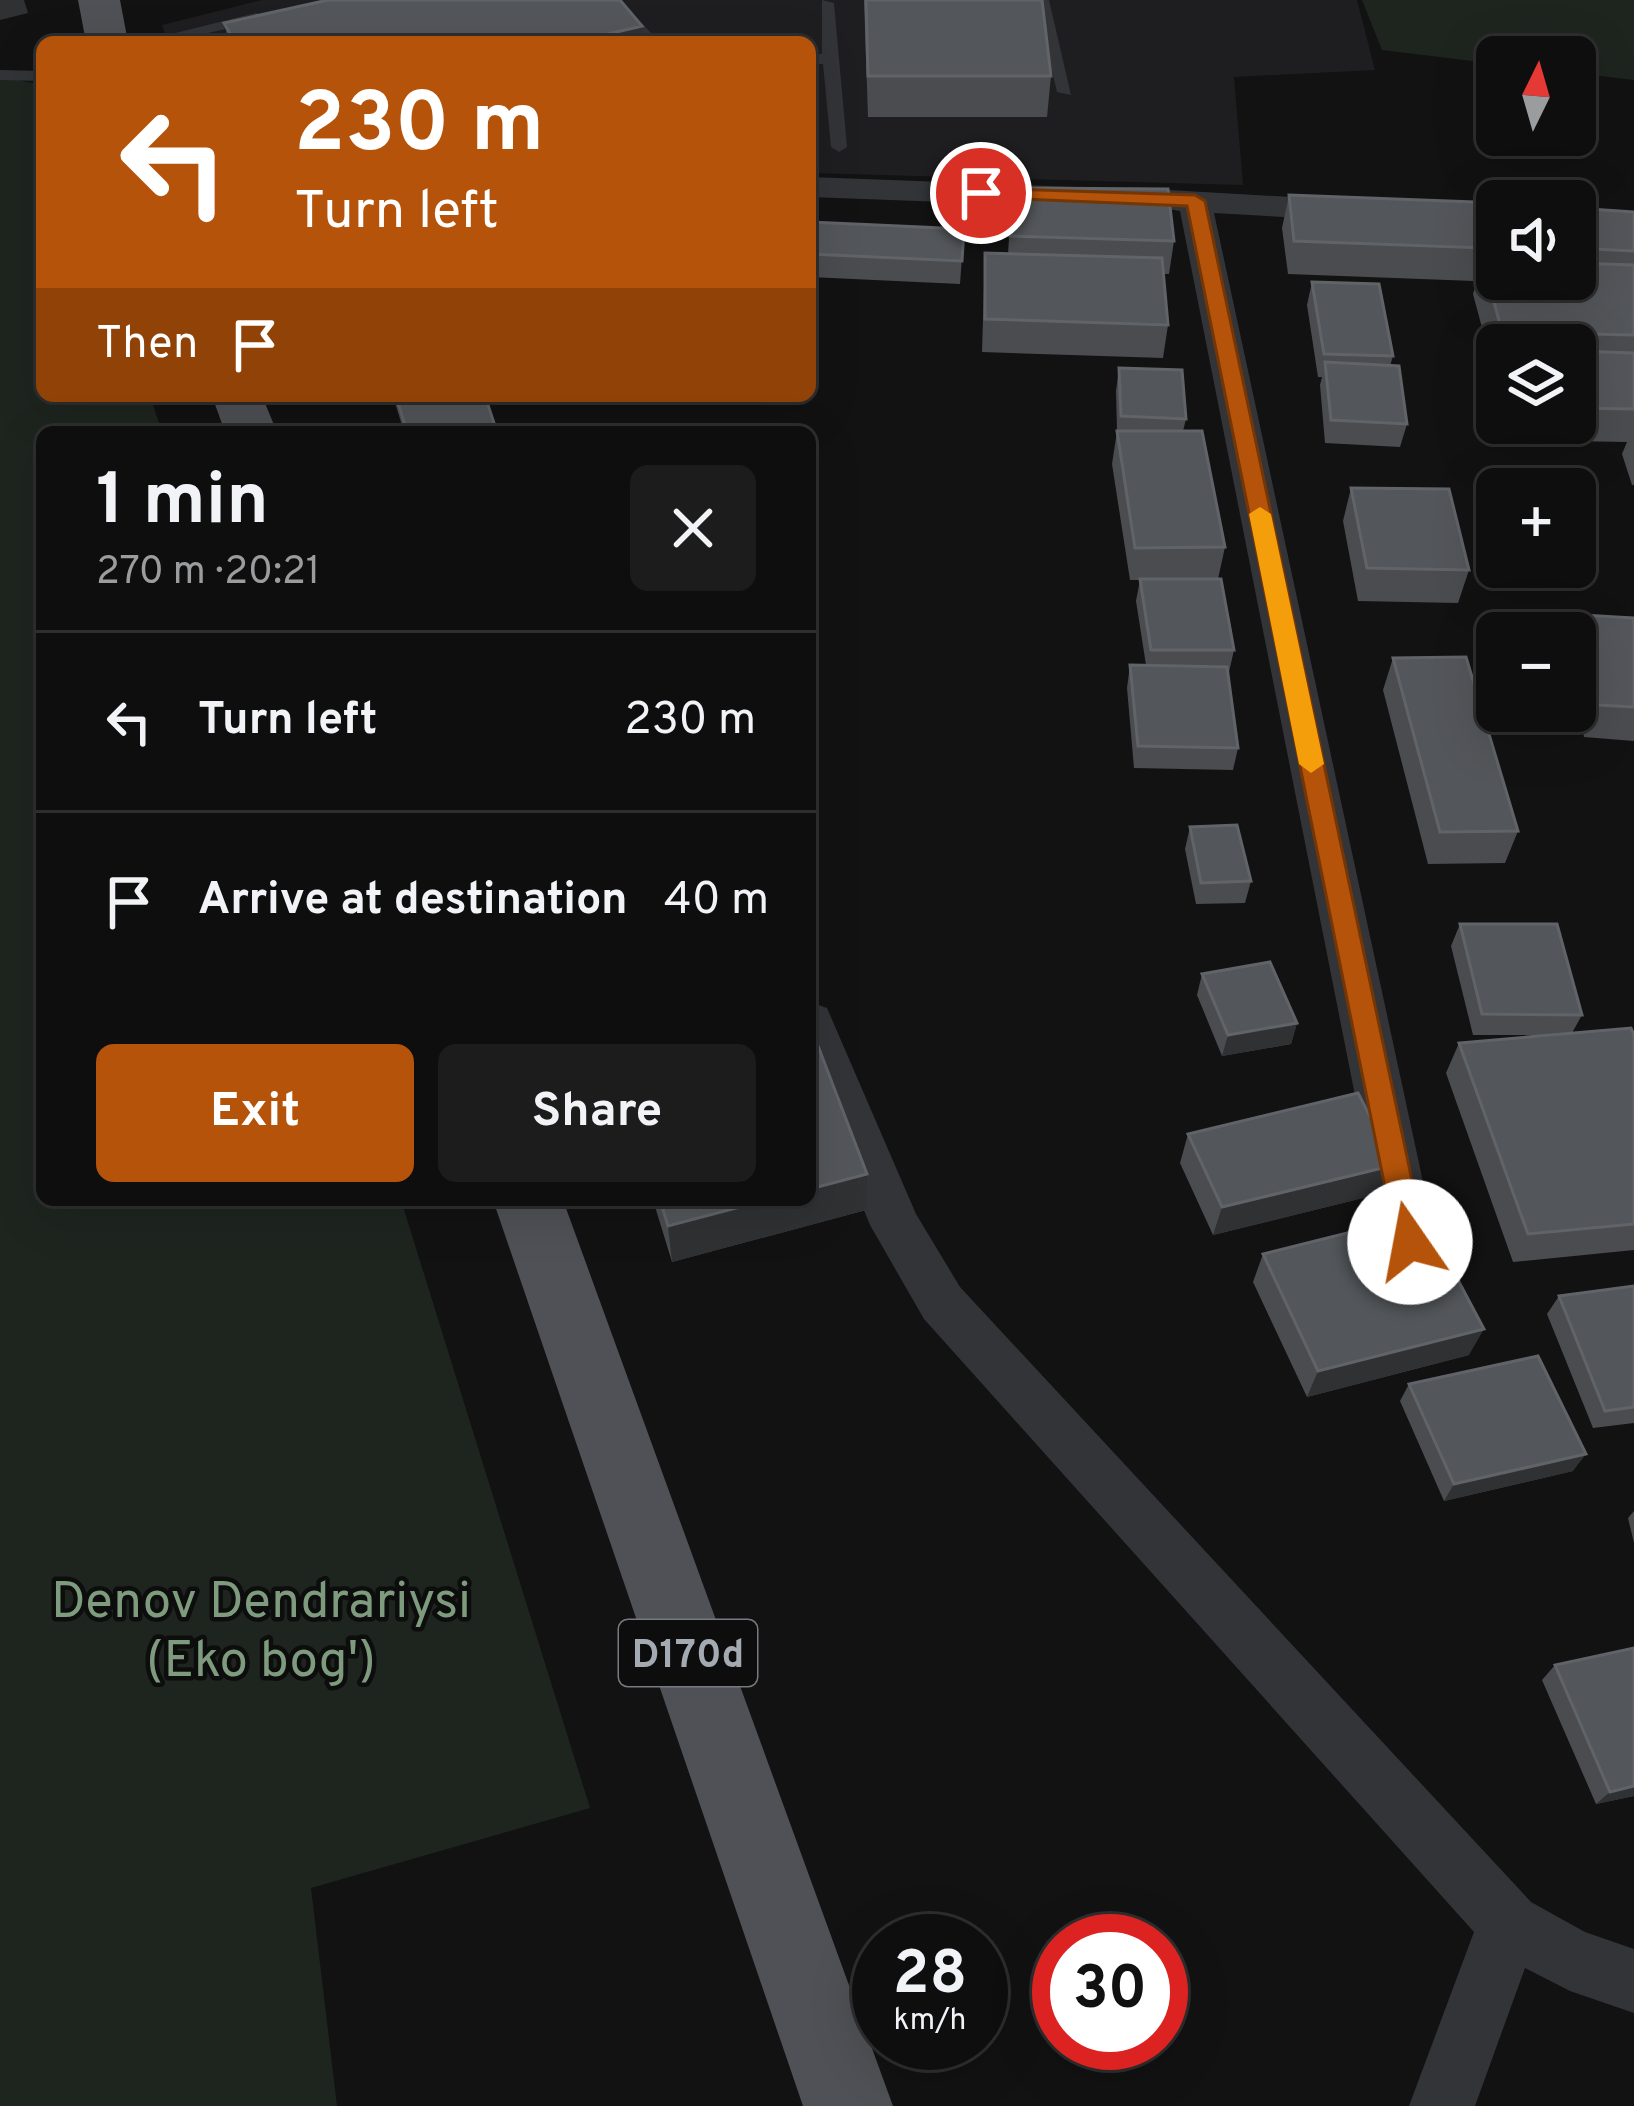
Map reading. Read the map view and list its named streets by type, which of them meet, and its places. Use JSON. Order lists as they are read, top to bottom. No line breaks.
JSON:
{"streets":{"main road":["D170d"]},"parks":["Denov Dendrariysi (Eko bog')"],"north":"top","page":{"map_buttons":["+","−"],"turn":["230 m","Turn left"],"then":"Then","heading":["1 min","270 m · 20:21"],"list":[{"name":"Turn left","value":"230 m"},{"name":"Arrive at destination","value":"40 m"}],"buttons":["Exit","Share"],"speed":"28 km/h","limit":"30"}}
